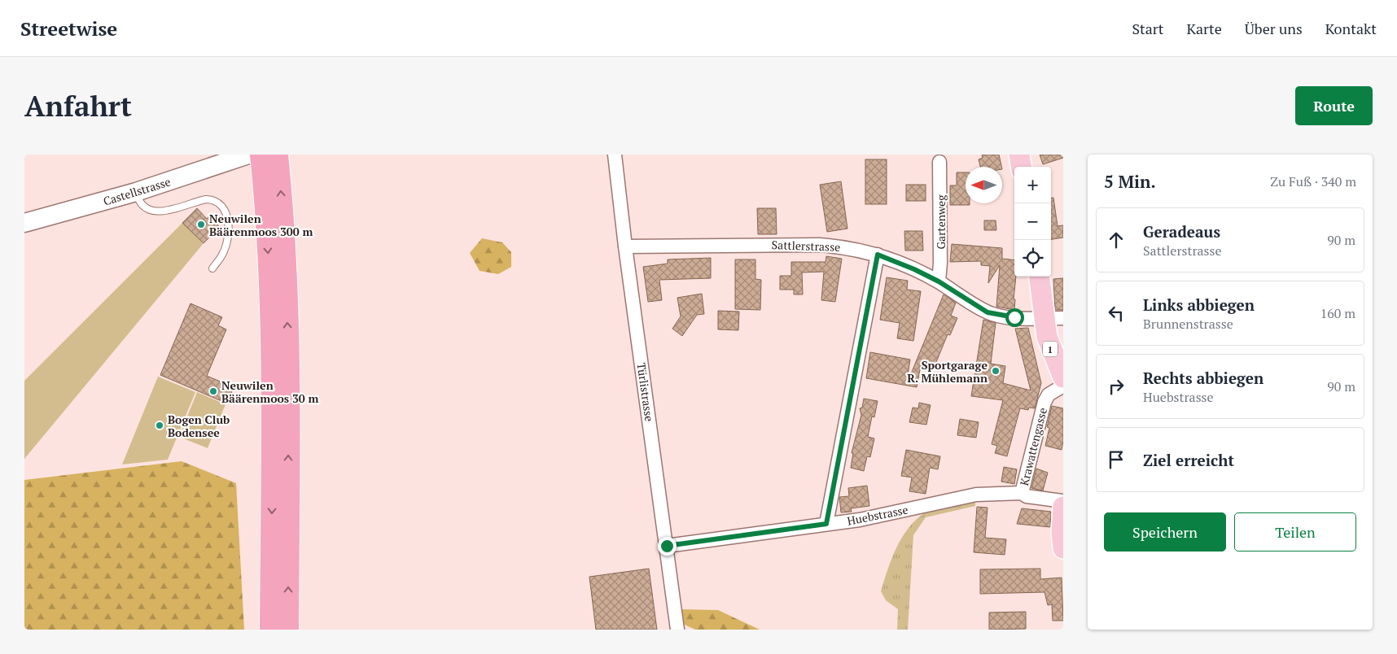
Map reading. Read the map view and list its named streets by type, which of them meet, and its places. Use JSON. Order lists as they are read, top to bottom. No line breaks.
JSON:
{"streets":{"main road":["1"],"street":["Castellstrasse","Gartenweg","Sattlerstrasse","Türlistrasse","Krawattengasse","Huebstrasse"]},"crossings":[["Gartenweg","Sattlerstrasse"],["Sattlerstrasse","1"],["Sattlerstrasse","Türlistrasse"],["Türlistrasse","Huebstrasse"],["Krawattengasse","Huebstrasse"]],"places":["Neuwilen Bäärenmoos 300 m","Sportgarage R. Mühlemann","Neuwilen Bäärenmoos 30 m","Bogen Club Bodensee"],"north":"left","page":{"header":"Streetwise","nav":["Start","Karte","Über uns","Kontakt"],"buttons":["Route",["Speichern","Teilen"]],"title":"Anfahrt","heading":["5 Min.","Zu Fuß · 340 m"],"map_buttons":["+","−"],"list":[["Geradeaus","Sattlerstrasse","90 m"],["Links abbiegen","Brunnenstrasse","160 m"],["Rechts abbiegen","Huebstrasse","90 m"],"Ziel erreicht"]}}
